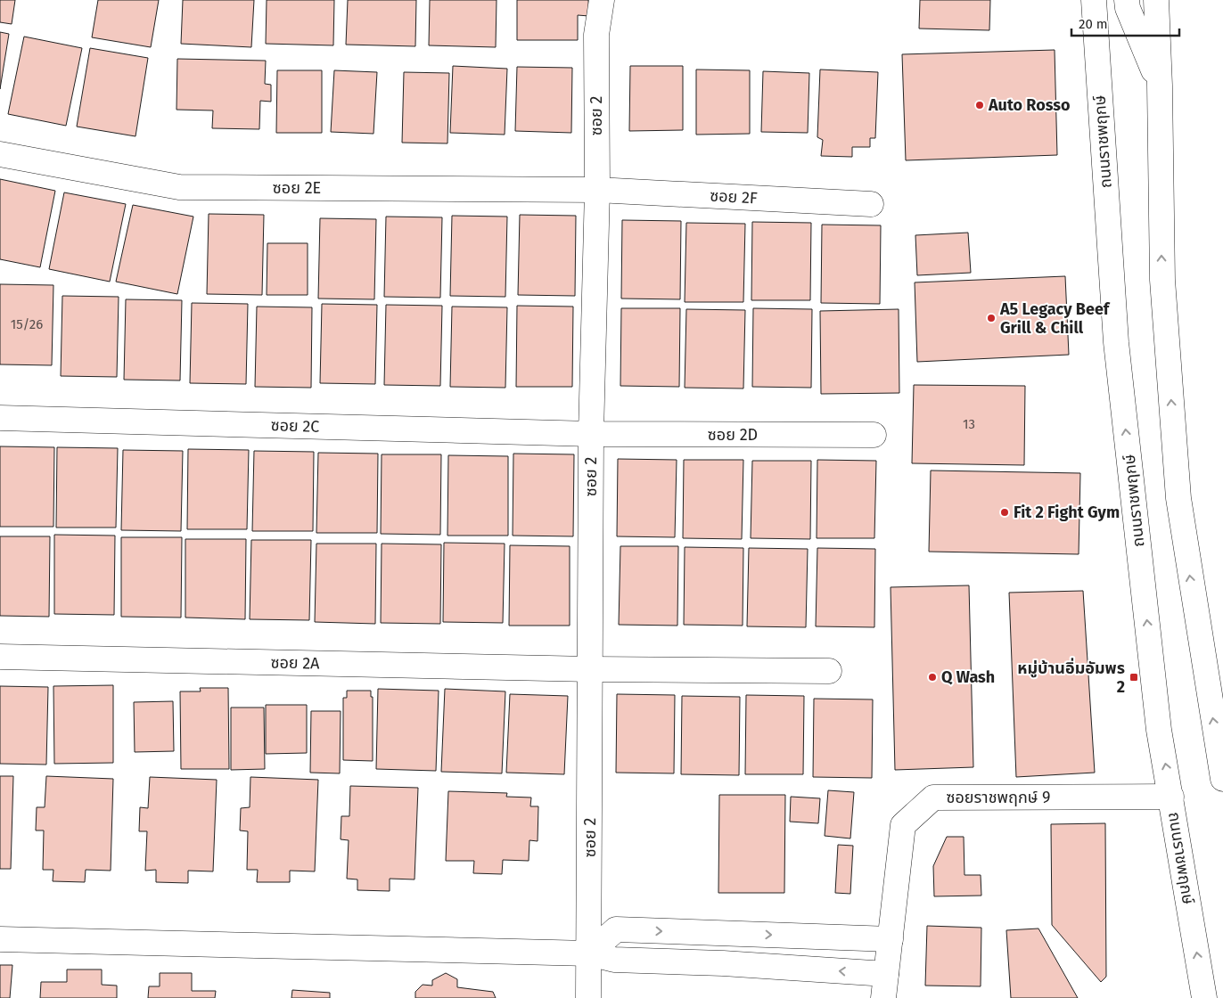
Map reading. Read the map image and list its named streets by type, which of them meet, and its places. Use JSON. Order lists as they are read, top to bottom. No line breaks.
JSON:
{"streets":{"street":["ซอย 2","ถนนราชพฤกษ์","ซอย 2E","ซอย 2F","ซอย 2C","ซอย 2D","ซอย 2A","ซอยราชพฤกษ์ 9"]},"crossings":[["ซอย 2","ซอย 2E"],["ซอย 2","ซอย 2F"],["ซอย 2","ซอย 2C"],["ซอย 2","ซอย 2D"],["ซอย 2","ซอย 2A"],["ถนนราชพฤกษ์","ซอยราชพฤกษ์ 9"],["ซอย 2E","ซอย 2F"],["ซอย 2C","ซอย 2D"]],"places":{"other":["Auto Rosso","A5 Legacy Beef Grill & Chill","Fit 2 Fight Gym","Q Wash"],"transit":["หมู่บ้านอิ่มอัมพร 2"]},"house_numbers":["15/26","13"],"scale_bar":"20 m"}
